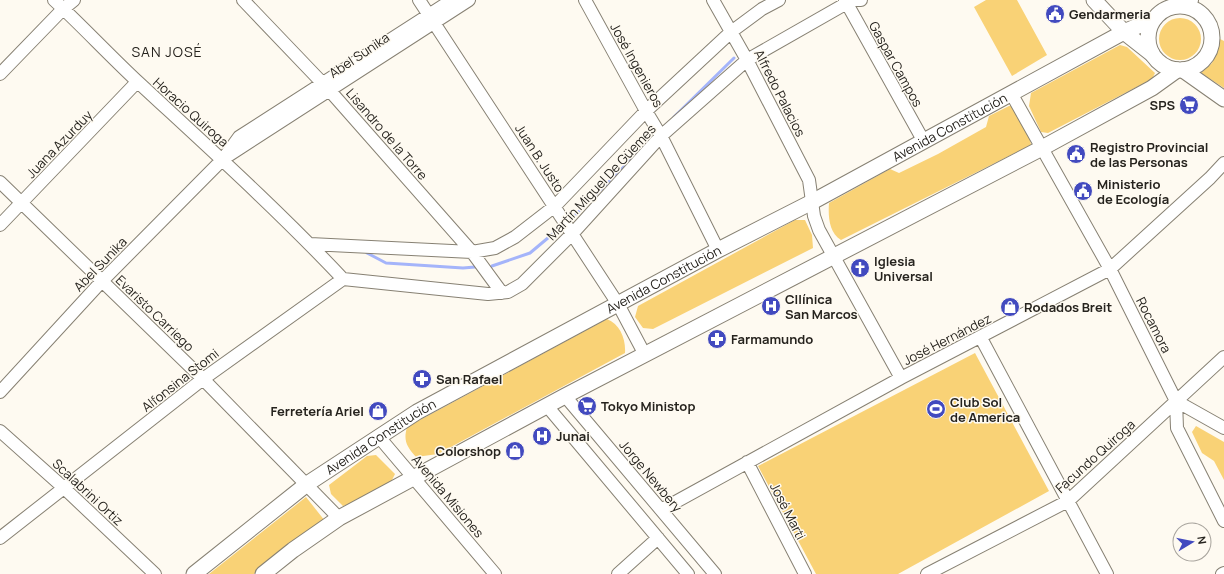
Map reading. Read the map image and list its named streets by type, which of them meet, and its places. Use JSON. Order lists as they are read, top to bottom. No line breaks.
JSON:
{"streets":{"main road":["Avenida Constitución"],"street":["Abel Sunika","Gaspar Campos","José Ingenieros","Alfredo Palacios","Horacio Quiroga","Lisandro de la Torre","Juana Azurduy","Juan B. Justo","Martín Miguel De Güemes","Evaristo Carriego","Rocamora","José Hernández","Alfonsina Stomi","Facundo Quiroga","Jorge Newbery","Scalabrini Ortiz","Avenida Misiones","José Marti"]},"crossings":[["Abel Sunika","Horacio Quiroga"],["Abel Sunika","Lisandro de la Torre"],["Abel Sunika","Juan B. Justo"],["Abel Sunika","Evaristo Carriego"],["Gaspar Campos","Avenida Constitución"],["Gaspar Campos","Martín Miguel De Güemes"],["José Ingenieros","Avenida Constitución"],["José Ingenieros","Martín Miguel De Güemes"],["Alfredo Palacios","Avenida Constitución"],["Alfredo Palacios","Martín Miguel De Güemes"],["Alfredo Palacios","José Hernández"],["Horacio Quiroga","Juana Azurduy"],["Horacio Quiroga","Martín Miguel De Güemes"],["Avenida Constitución","Juan B. Justo"],["Avenida Constitución","Evaristo Carriego"],["Avenida Constitución","Rocamora"],["Avenida Constitución","Avenida Misiones"],["Lisandro de la Torre","Martín Miguel De Güemes"],["Juana Azurduy","Evaristo Carriego"],["Juan B. Justo","Martín Miguel De Güemes"],["Martín Miguel De Güemes","Alfonsina Stomi"],["Evaristo Carriego","Alfonsina Stomi"],["Rocamora","José Hernández"],["Rocamora","Facundo Quiroga"],["José Hernández","Jorge Newbery"],["José Hernández","José Marti"],["Alfonsina Stomi","Scalabrini Ortiz"]],"districts":["SAN JOSÉ"],"places":{"public building":["Gendarmeria","Registro Provincial de las Personas","Ministerio de Ecología"],"supermarket":["SPS","Tokyo Ministop"],"church":["Iglesia Universal"],"hospital":["Cllínica San Marcos","Junai"],"shop":["Rodados Breit","Ferretería Ariel","Colorshop"],"pharmacy":["Farmamundo","San Rafael"],"sports":["Club Sol de America"]},"north":"right"}
